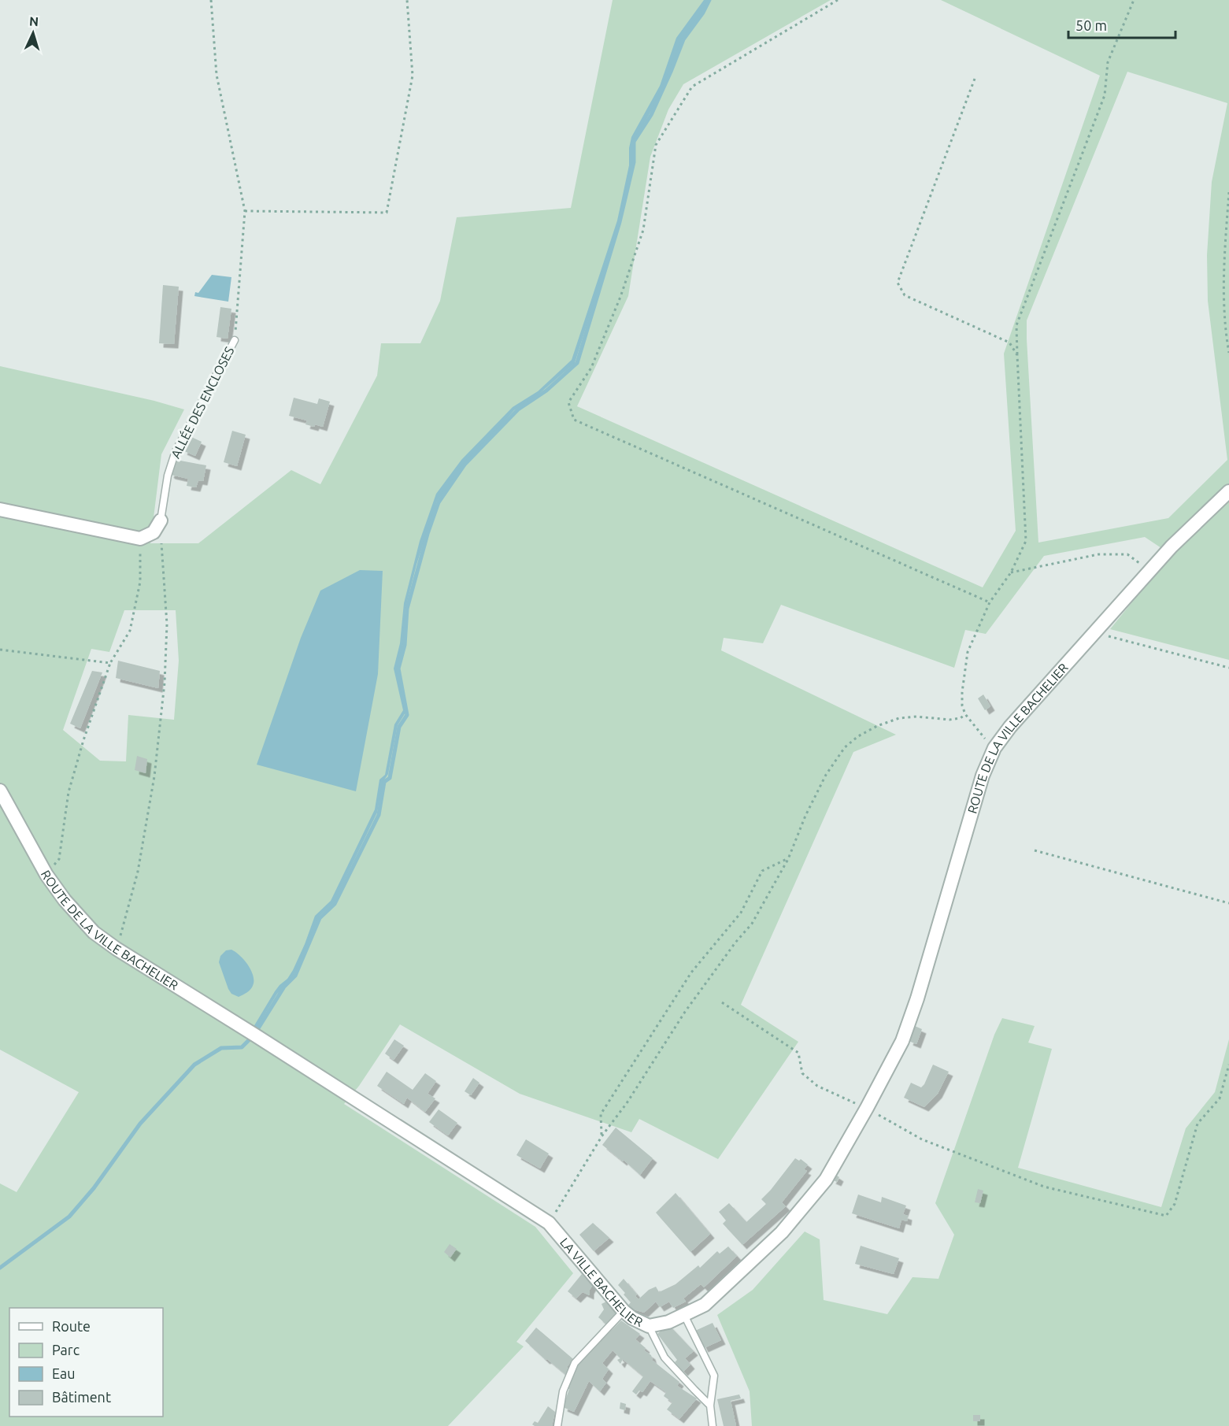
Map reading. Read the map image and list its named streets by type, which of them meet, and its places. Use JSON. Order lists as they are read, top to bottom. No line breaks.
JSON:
{"streets":{"street":["ROUTE DE LA VILLE BACHELIER","LA VILLE BACHELIER"],"lane":["ALLÉE DES ENCLOSES"]},"crossings":[["ROUTE DE LA VILLE BACHELIER","LA VILLE BACHELIER"]],"legend":["Route","Parc","Eau","Bâtiment"],"scale_bar":"50 m","north":"top"}
